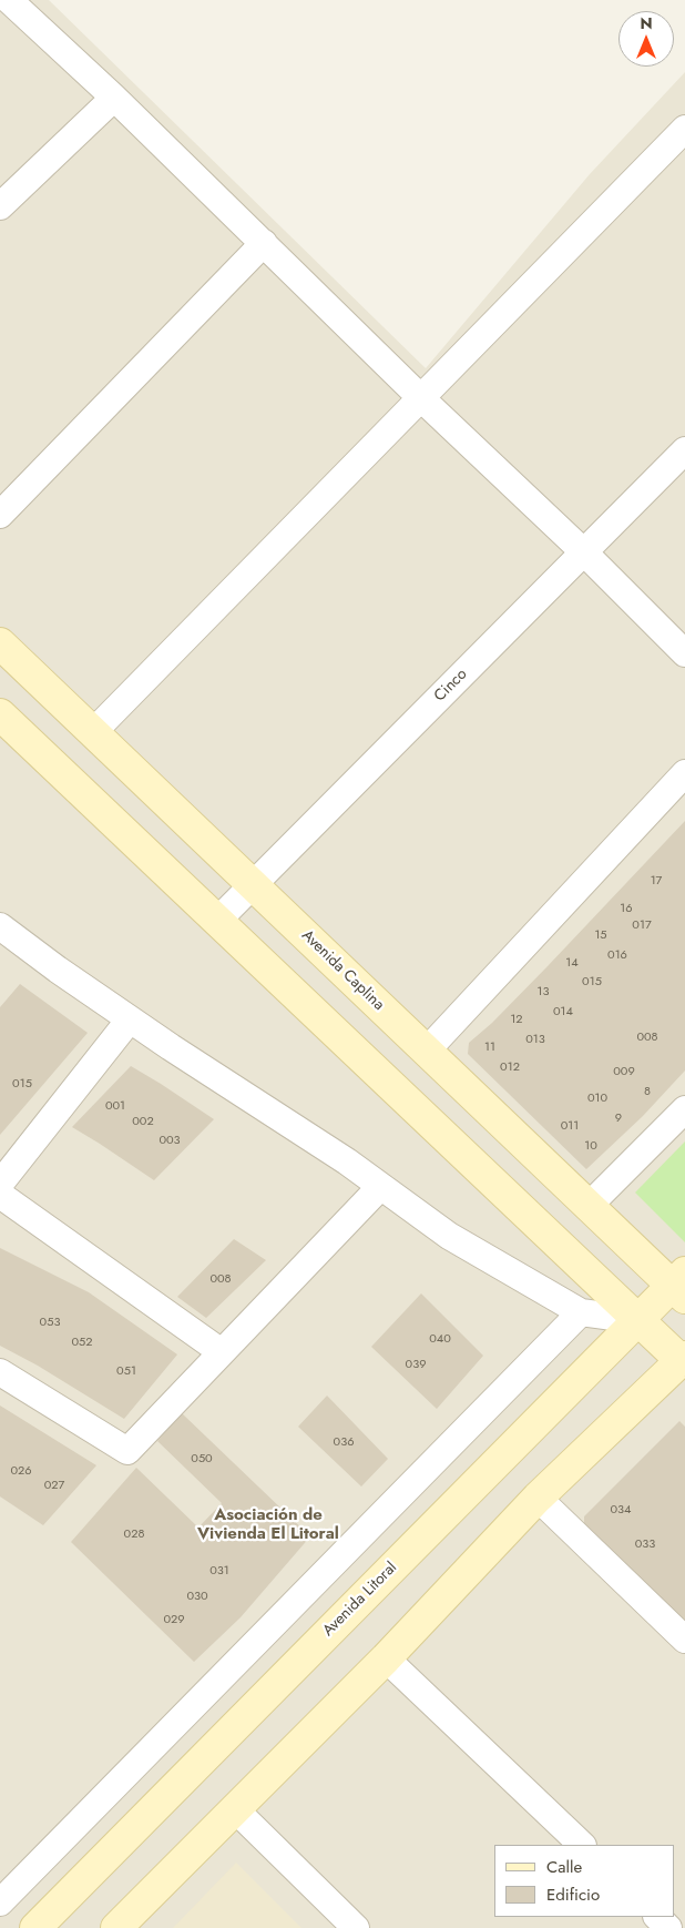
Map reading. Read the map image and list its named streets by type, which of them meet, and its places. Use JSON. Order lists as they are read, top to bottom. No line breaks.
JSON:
{"streets":{"main road":["Avenida Caplina","Avenida Litoral"],"street":["Cinco"]},"crossings":[["Cinco","Avenida Caplina"],["Avenida Caplina","Avenida Litoral"]],"districts":["Asociación de Vivienda El Litoral"],"house_numbers":["17","16","017","15","016","14","015","13","014","12","008","013","11","012","009","015","8","010","001","9","002","011","003","10","008","053","040","052","039","051","036","050","026","027","034","028","033","031","030","029"],"legend":["Calle","Edificio"],"north":"top"}
